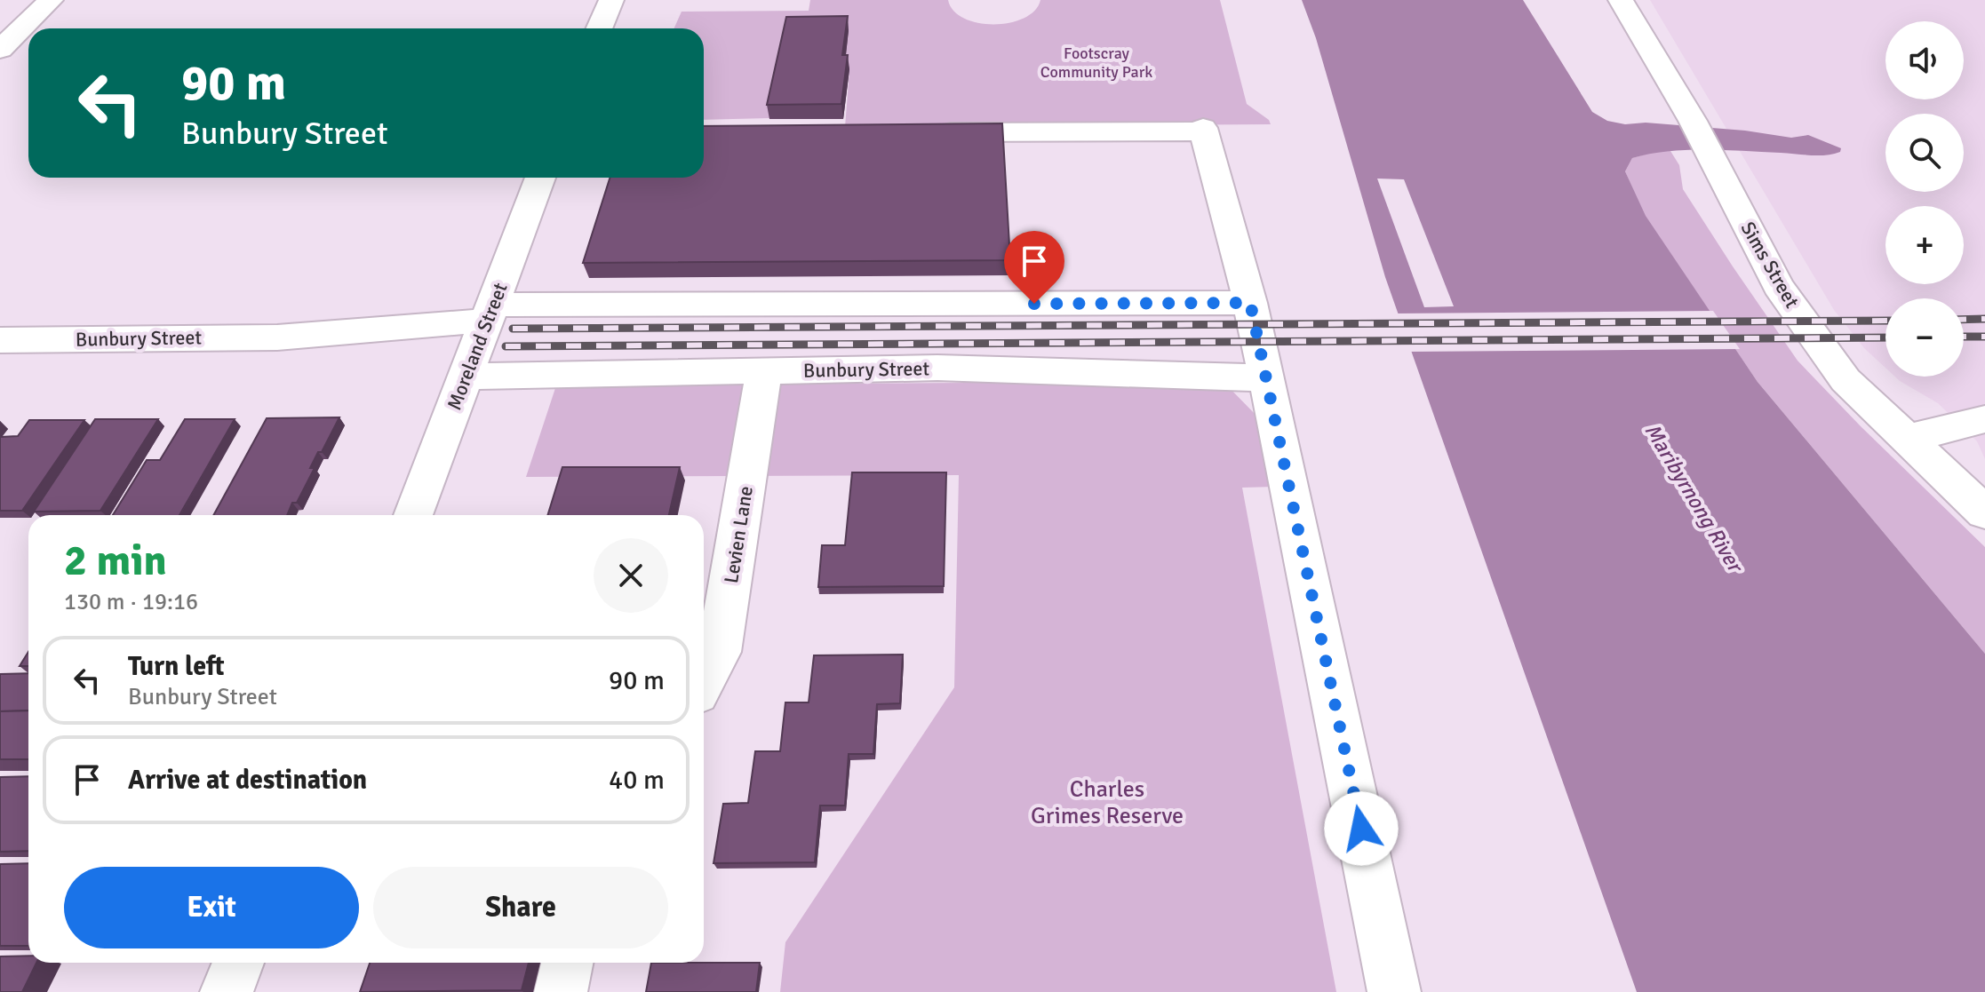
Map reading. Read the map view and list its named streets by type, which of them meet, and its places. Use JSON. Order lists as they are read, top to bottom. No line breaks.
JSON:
{"streets":{"street":["Sims Street","Bunbury Street","Moreland Street","Levien Lane"]},"crossings":[["Bunbury Street","Moreland Street"],["Bunbury Street","Levien Lane"]],"water":["Maribyrnong River"],"parks":["Footscray Community Park","Charles Grimes Reserve"],"page":{"map_buttons":["+","−"],"turn":["90 m","Bunbury Street"],"heading":["2 min","130 m · 19:16"],"list":[{"name":"Turn left","note":"Bunbury Street","value":"90 m"},{"name":"Arrive at destination","value":"40 m"}],"buttons":["Exit","Share"]}}
